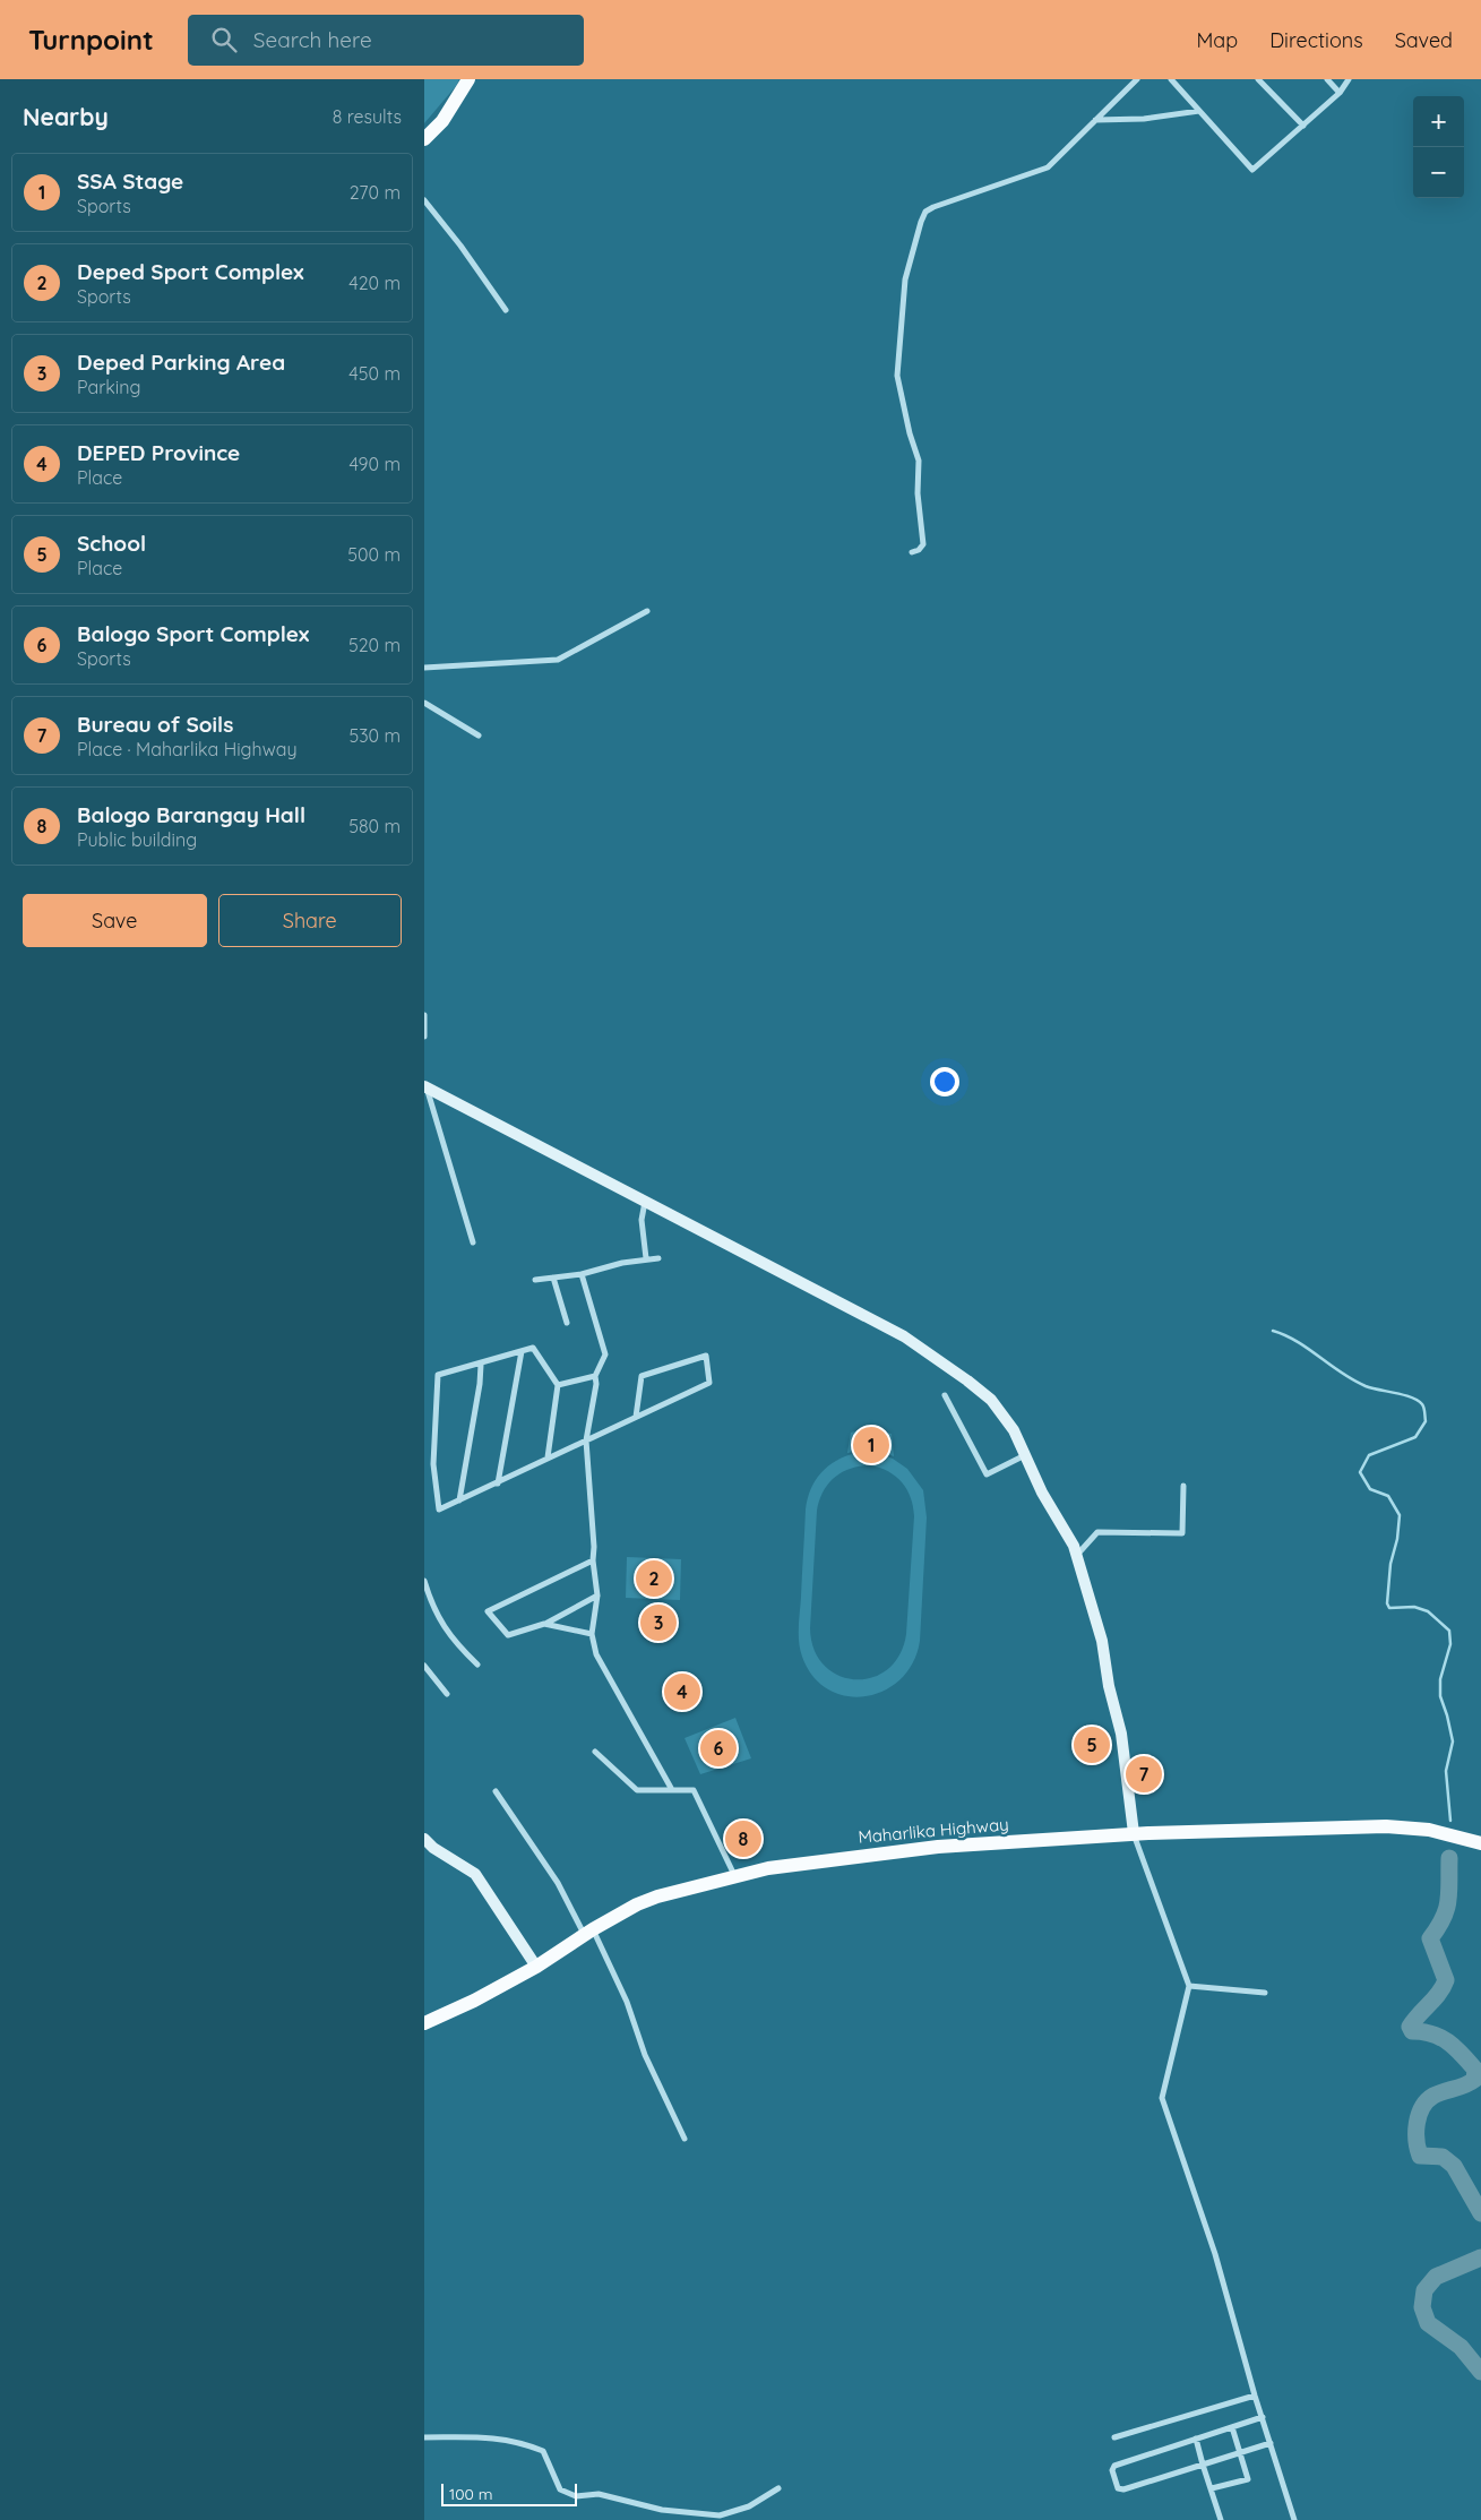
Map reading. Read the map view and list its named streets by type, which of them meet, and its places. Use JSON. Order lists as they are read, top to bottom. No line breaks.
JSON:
{"streets":{"main road":["Maharlika Highway"]},"scale_bar":"100 m","page":{"header":"Turnpoint","search":"Search here","nav":["Map","Directions","Saved"],"heading":["Nearby","8 results"],"map_buttons":["+","−"],"list":[{"mark":"1","name":"SSA Stage","note":"Sports","value":"270 m"},{"mark":"2","name":"Deped Sport Complex","note":"Sports","value":"420 m"},{"mark":"3","name":"Deped Parking Area","note":"Parking","value":"450 m"},{"mark":"4","name":"DEPED Province","note":"Place","value":"490 m"},{"mark":"5","name":"School","note":"Place","value":"500 m"},{"mark":"6","name":"Balogo Sport Complex","note":"Sports","value":"520 m"},{"mark":"7","name":"Bureau of Soils","note":"Place · Maharlika Highway","value":"530 m"},{"mark":"8","name":"Balogo Barangay Hall","note":"Public building","value":"580 m"}],"buttons":["Save","Share"],"pins":["1","2","3","4","5","6","7","8"],"scale":"100 m"}}
